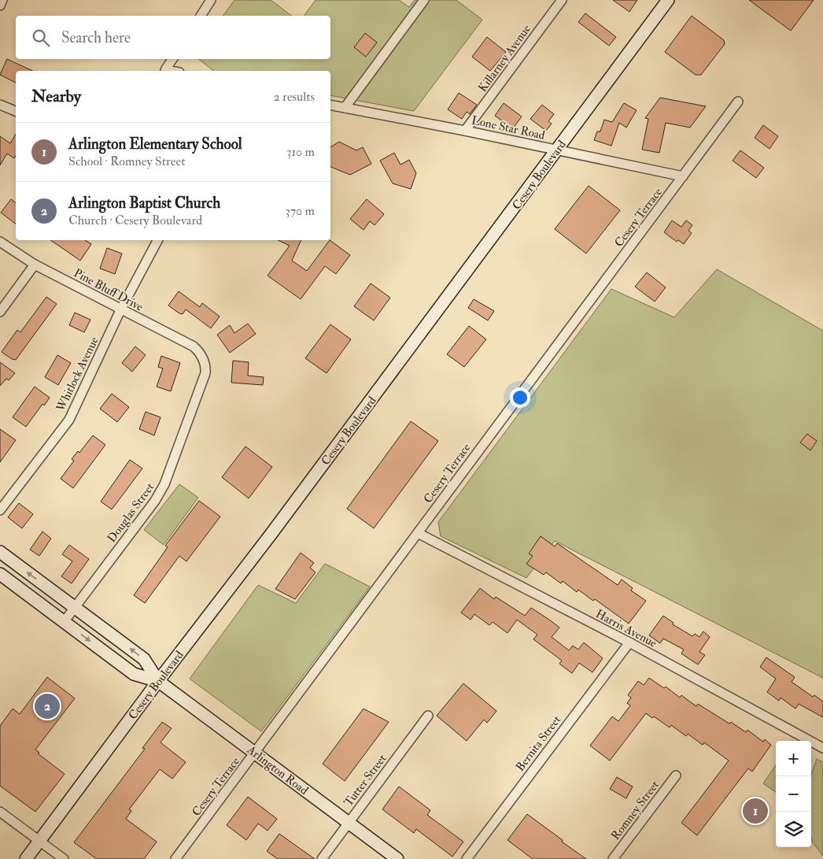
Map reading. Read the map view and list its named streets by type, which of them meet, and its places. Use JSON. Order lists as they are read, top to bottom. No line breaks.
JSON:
{"streets":{"main road":["Cesery Boulevard","Arlington Road"],"street":["Killarney Avenue","Lone Star Road","Cesery Terrace","Pine Bluff Drive","Whitlock Avenue","Douglas Street","Harris Avenue","Bernita Street","Tutter Street","Romney Street"]},"crossings":[["Killarney Avenue","Lone Star Road"],["Lone Star Road","Cesery Boulevard"],["Lone Star Road","Cesery Terrace"],["Cesery Boulevard","Arlington Road"],["Cesery Terrace","Harris Avenue"],["Cesery Terrace","Arlington Road"],["Pine Bluff Drive","Whitlock Avenue"],["Pine Bluff Drive","Douglas Street"],["Douglas Street","Arlington Road"],["Harris Avenue","Bernita Street"],["Arlington Road","Tutter Street"]],"page":{"search":"Search here","heading":["Nearby","2 results"],"list":[{"mark":"1","name":"Arlington Elementary School","note":"School · Romney Street","value":"310 m"},{"mark":"2","name":"Arlington Baptist Church","note":"Church · Cesery Boulevard","value":"370 m"}],"pins":["2","1"],"map_buttons":["+","−"]}}
